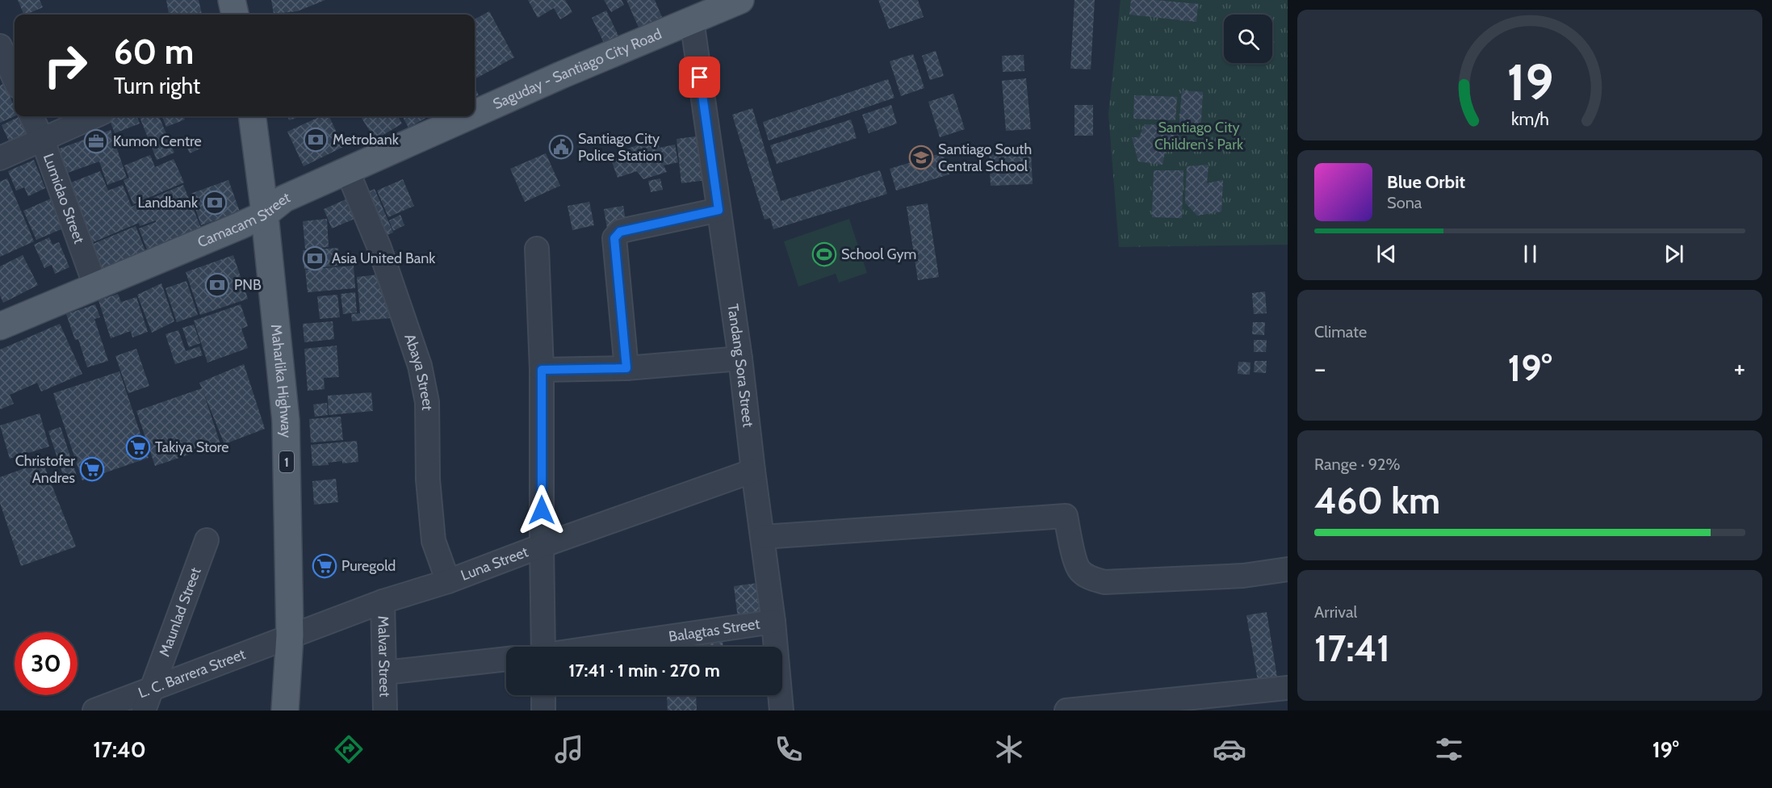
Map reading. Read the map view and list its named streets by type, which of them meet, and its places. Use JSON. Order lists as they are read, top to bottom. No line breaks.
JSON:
{"streets":{"main road":["Saguday - Santiago City Road","Camacam Street","Maharlika Highway","1"],"street":["Lumidao Street","Tandang Sora Street","Abaya Street","Luna Street","Maunlad Street","Balagtas Street","Malvar Street","L. C. Barrera Street"]},"crossings":[["Saguday - Santiago City Road","Camacam Street"],["Saguday - Santiago City Road","Tandang Sora Street"],["Saguday - Santiago City Road","Abaya Street"],["Saguday - Santiago City Road","Maharlika Highway"],["Lumidao Street","Camacam Street"],["Camacam Street","Maharlika Highway"],["Tandang Sora Street","Luna Street"],["Tandang Sora Street","Balagtas Street"],["Abaya Street","Luna Street"],["Maharlika Highway","Luna Street"],["Maharlika Highway","L. C. Barrera Street"],["Luna Street","Malvar Street"],["Luna Street","L. C. Barrera Street"]],"parks":["Santiago City Children's Park"],"places":{"bank":["Metrobank","Landbank","Asia United Bank","PNB"],"office":["Kumon Centre"],"public building":["Santiago City Police Station"],"school or university":["Santiago South Central School"],"sports":["School Gym"],"supermarket":["Takiya Store","Christofer Andres","Puregold"]},"page":{"turn":["60 m","Turn right"],"song":["Blue Orbit","Sona"],"tile":["Climate",["Range · 92%","460 km"],["Arrival","17:41"]],"heat":["−","19°","+"],"limit":"30","trip":"17:41 · 1 min · 270 m","tabs":["17:40","19°"],"gauge":["19","km/h"]}}
